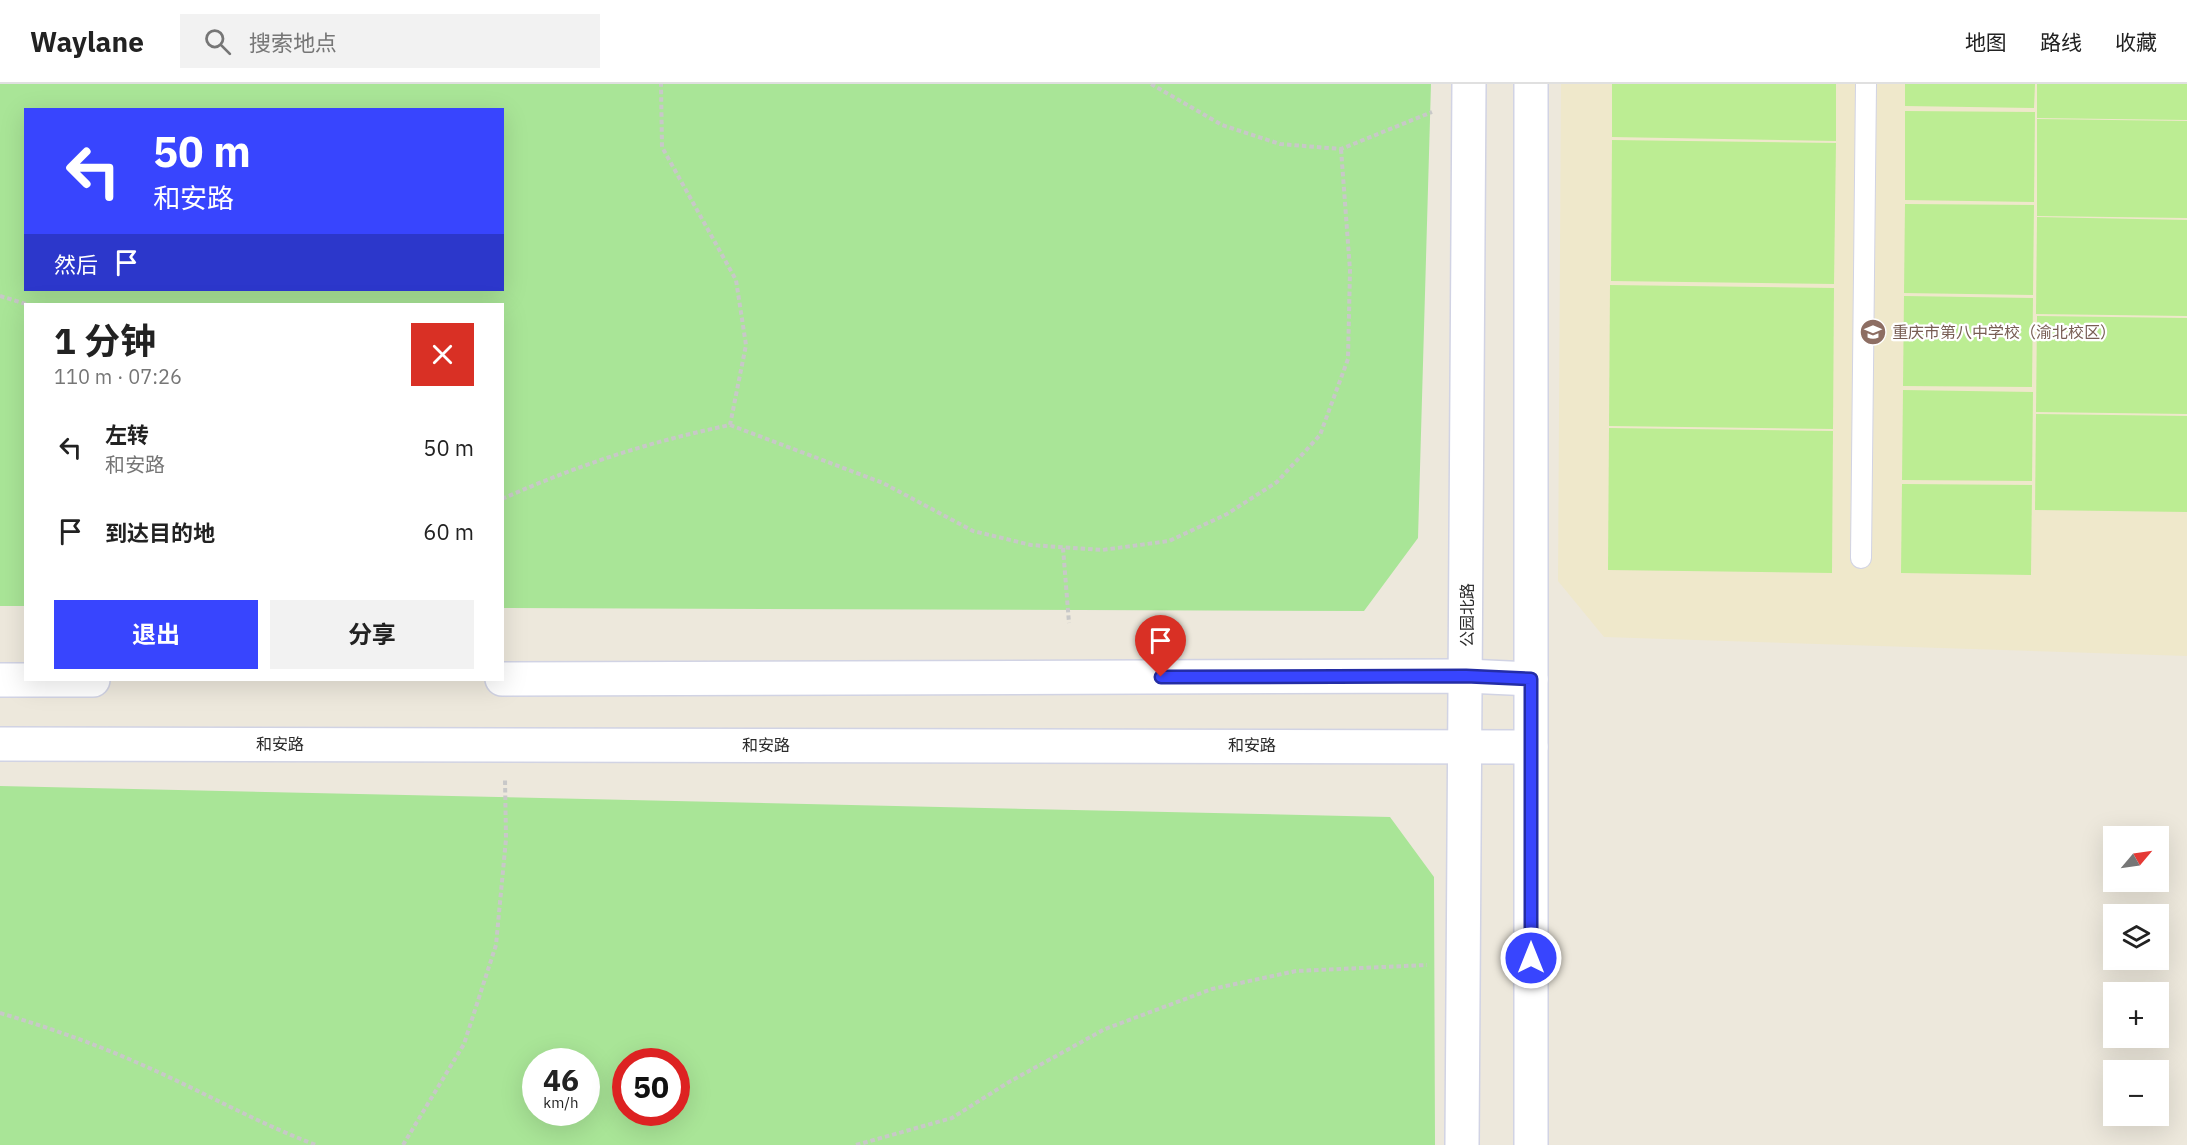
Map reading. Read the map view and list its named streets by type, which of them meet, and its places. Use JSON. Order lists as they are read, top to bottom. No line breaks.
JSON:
{"streets":{"main road":["公园北路","和安路"]},"crossings":[["公园北路","和安路"]],"places":{"school or university":["重庆市第八中学校（渝北校区）"]},"north":"top right","page":{"header":"Waylane","search":"搜索地点","nav":["地图","路线","收藏"],"turn":["50 m","和安路"],"then":"然后","heading":["1 分钟","110 m · 07:26"],"list":[{"name":"左转","note":"和安路","value":"50 m"},{"name":"到达目的地","value":"60 m"}],"buttons":["退出","分享"],"map_buttons":["+","−"],"speed":"46 km/h","limit":"50"}}
